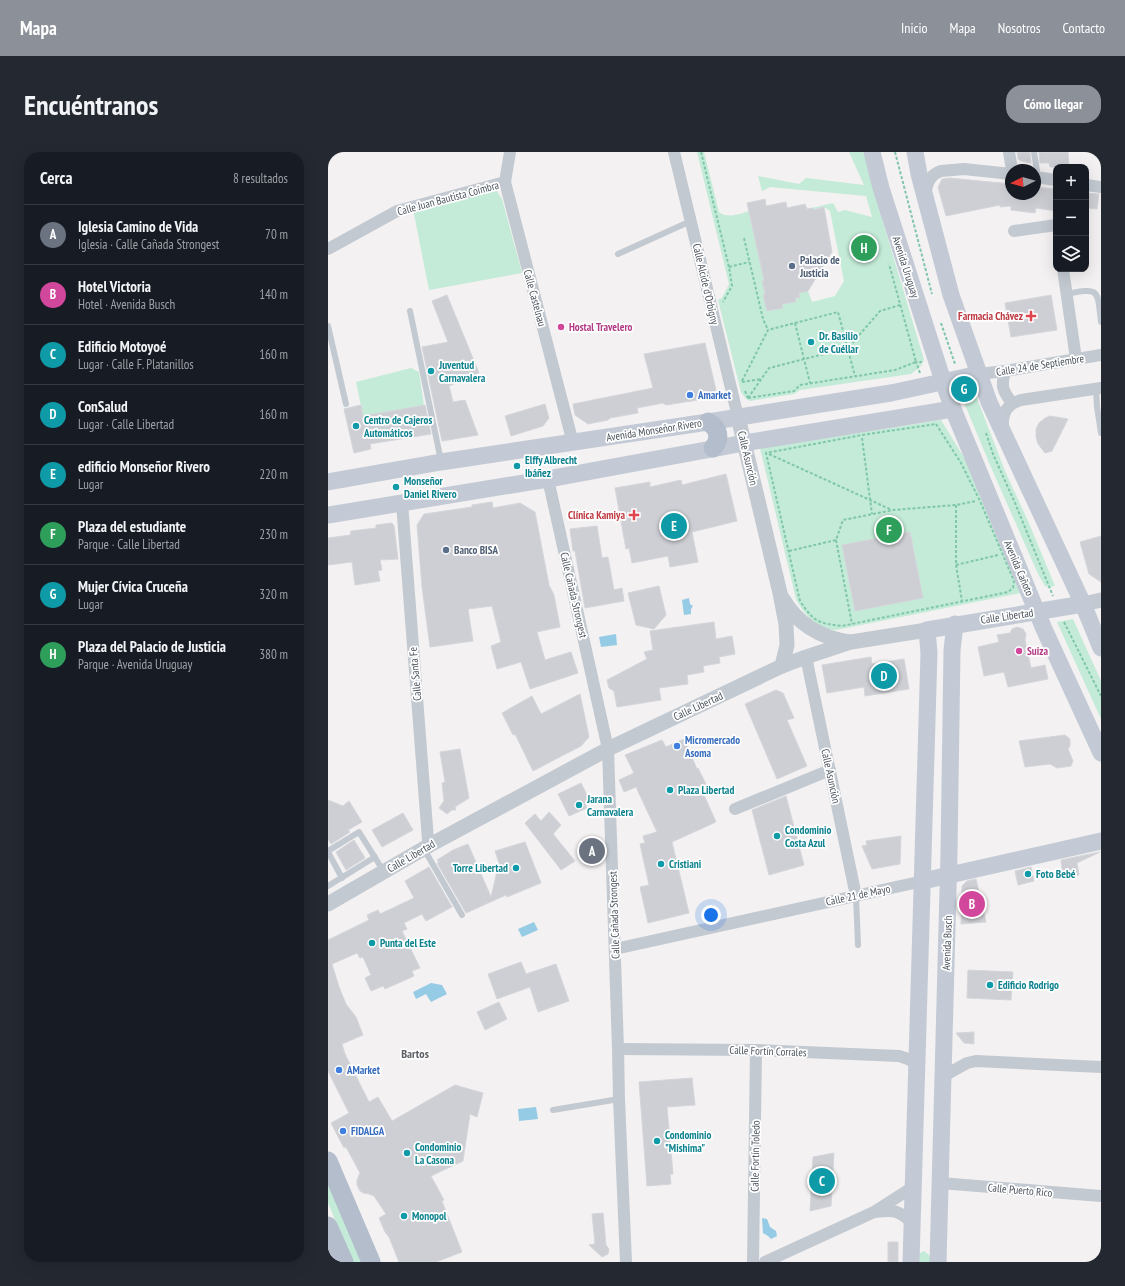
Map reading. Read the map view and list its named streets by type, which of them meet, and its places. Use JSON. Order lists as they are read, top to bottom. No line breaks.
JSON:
{"streets":{"main road":["Avenida Uruguay","Avenida Monseñor Rivero","Avenida Cañoto","Calle Libertad","Calle 21 de Mayo","Avenida Busch"],"street":["Calle Juan Bautista Coímbra","Calle Alcide d'Orbigny","Calle Castelnau","Calle 24 de Septiembre","Calle Asunción","Calle Cañada Strongest","Calle Santa Fe","Calle Fortín Corrales","Calle Fortín Toledo","Calle Puerto Rico"]},"crossings":[["Calle Juan Bautista Coímbra","Calle Castelnau"],["Avenida Uruguay","Avenida Monseñor Rivero"],["Avenida Uruguay","Avenida Cañoto"],["Calle Alcide d'Orbigny","Avenida Monseñor Rivero"],["Calle Alcide d'Orbigny","Calle Asunción"],["Calle Castelnau","Avenida Monseñor Rivero"],["Calle 24 de Septiembre","Avenida Monseñor Rivero"],["Avenida Monseñor Rivero","Calle Asunción"],["Avenida Monseñor Rivero","Avenida Cañoto"],["Calle Asunción","Calle Libertad"],["Calle Asunción","Calle 21 de Mayo"],["Avenida Cañoto","Calle Libertad"],["Calle Cañada Strongest","Calle Libertad"],["Calle Cañada Strongest","Calle 21 de Mayo"],["Calle Cañada Strongest","Calle Fortín Corrales"],["Calle Libertad","Calle Santa Fe"],["Calle Libertad","Avenida Busch"],["Calle 21 de Mayo","Avenida Busch"],["Avenida Busch","Calle Puerto Rico"],["Calle Fortín Corrales","Calle Fortín Toledo"]],"districts":["Bartos"],"places":{"other":["Palacio de Justicia","Hostal Travelero","Dr. Basilio de Cuéllar","Juventud Carnavalera","Amarket","Centro de Cajeros Automáticos","Elffy Albrecht Ibáñez","Monseñor Daniel Rivero","Banco BISA","Suiza","Micromercado Asoma","Plaza Libertad","Jarana Carnavalera","Condominio Costa Azul","Cristiani","Torre Libertad","Foto Bebé","Punta del Este","Edificio Rodrigo","AMarket","FIDALGA","Condominio \"Mishima\"","Condominio La Casona","Monopol"],"health":["Farmacia Chávez","Clínica Kamiya"]},"north":"left","page":{"header":"Mapa","nav":["Inicio","Mapa","Nosotros","Contacto"],"buttons":"Cómo llegar","title":"Encuéntranos","heading":["Cerca","8 resultados"],"map_buttons":["+","−"],"list":[{"mark":"A","name":"Iglesia Camino de Vida","note":"Iglesia · Calle Cañada Strongest","value":"70 m"},{"mark":"B","name":"Hotel Victoria","note":"Hotel · Avenida Busch","value":"140 m"},{"mark":"C","name":"Edificio Motoyoé","note":"Lugar · Calle F. Platanillos","value":"160 m"},{"mark":"D","name":"ConSalud","note":"Lugar · Calle Libertad","value":"160 m"},{"mark":"E","name":"edificio Monseñor Rivero","note":"Lugar","value":"220 m"},{"mark":"F","name":"Plaza del estudiante","note":"Parque · Calle Libertad","value":"230 m"},{"mark":"G","name":"Mujer Cívica Cruceña","note":"Lugar","value":"320 m"},{"mark":"H","name":"Plaza del Palacio de Justicia","note":"Parque · Avenida Uruguay","value":"380 m"}],"pins":["H","G","E","F","D","A","B","C"]}}
